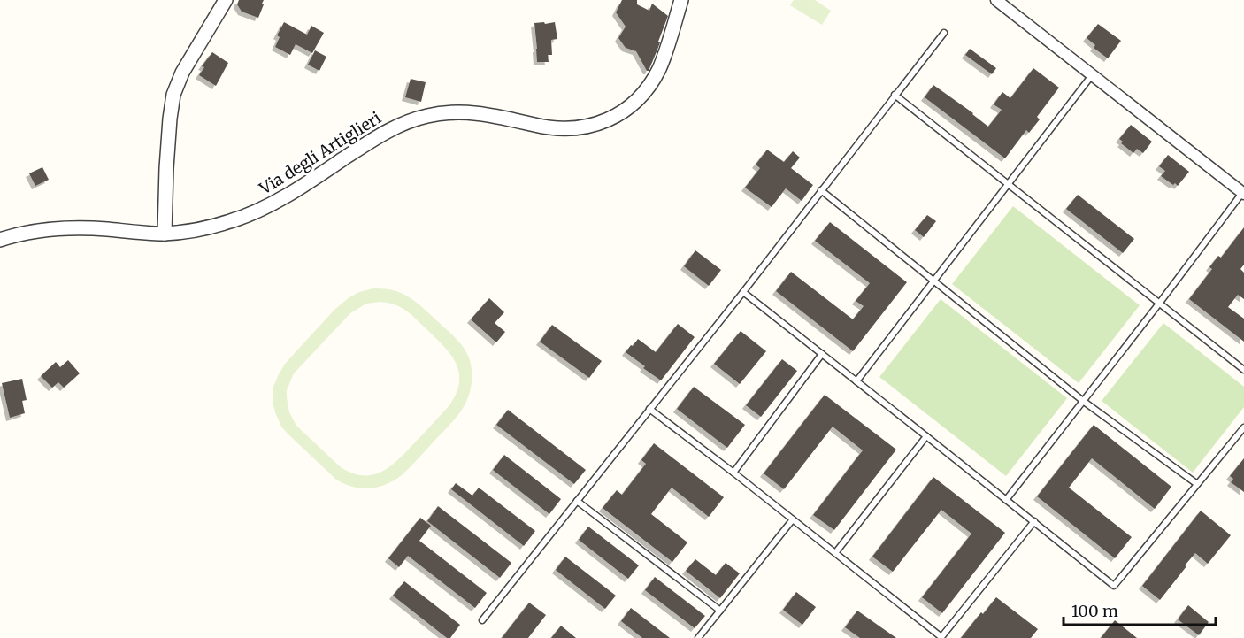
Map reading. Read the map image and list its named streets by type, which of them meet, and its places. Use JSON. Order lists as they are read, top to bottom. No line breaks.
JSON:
{"streets":{"street":["Via degli Artiglieri"]},"scale_bar":"100 m"}
